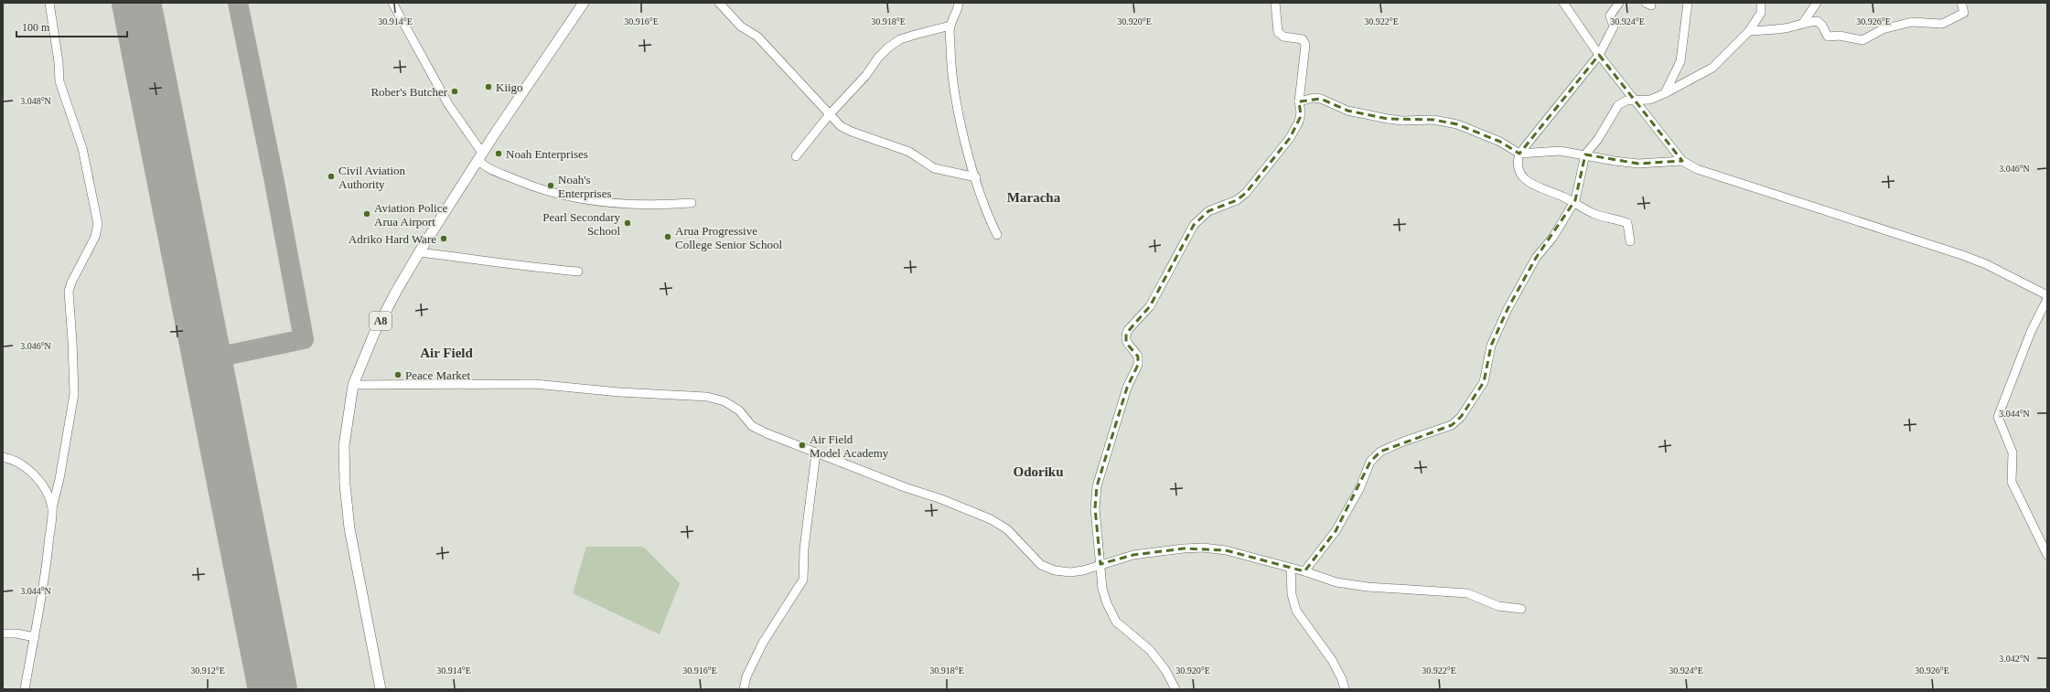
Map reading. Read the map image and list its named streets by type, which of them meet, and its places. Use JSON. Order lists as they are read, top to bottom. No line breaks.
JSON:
{"streets":{"main road":["A8"]},"districts":["Maracha","Air Field","Odoriku"],"places":["Kiigo","Rober's Butcher","Noah Enterprises","Civil Aviation Authority","Noah's Enterprises","Aviation Police Arua Airport","Pearl Secondary School","Arua Progressive College Senior School","Adriko Hard Ware","Peace Market","Air Field Model Academy"],"scale_bar":"100 m","coordinates":["30.918°E","30.920°E","30.922°E","30.926°E","30.914°E","30.916°E","30.924°E","3.048°N","3.046°N","3.044°N","3.042°N","30.912°E"]}
